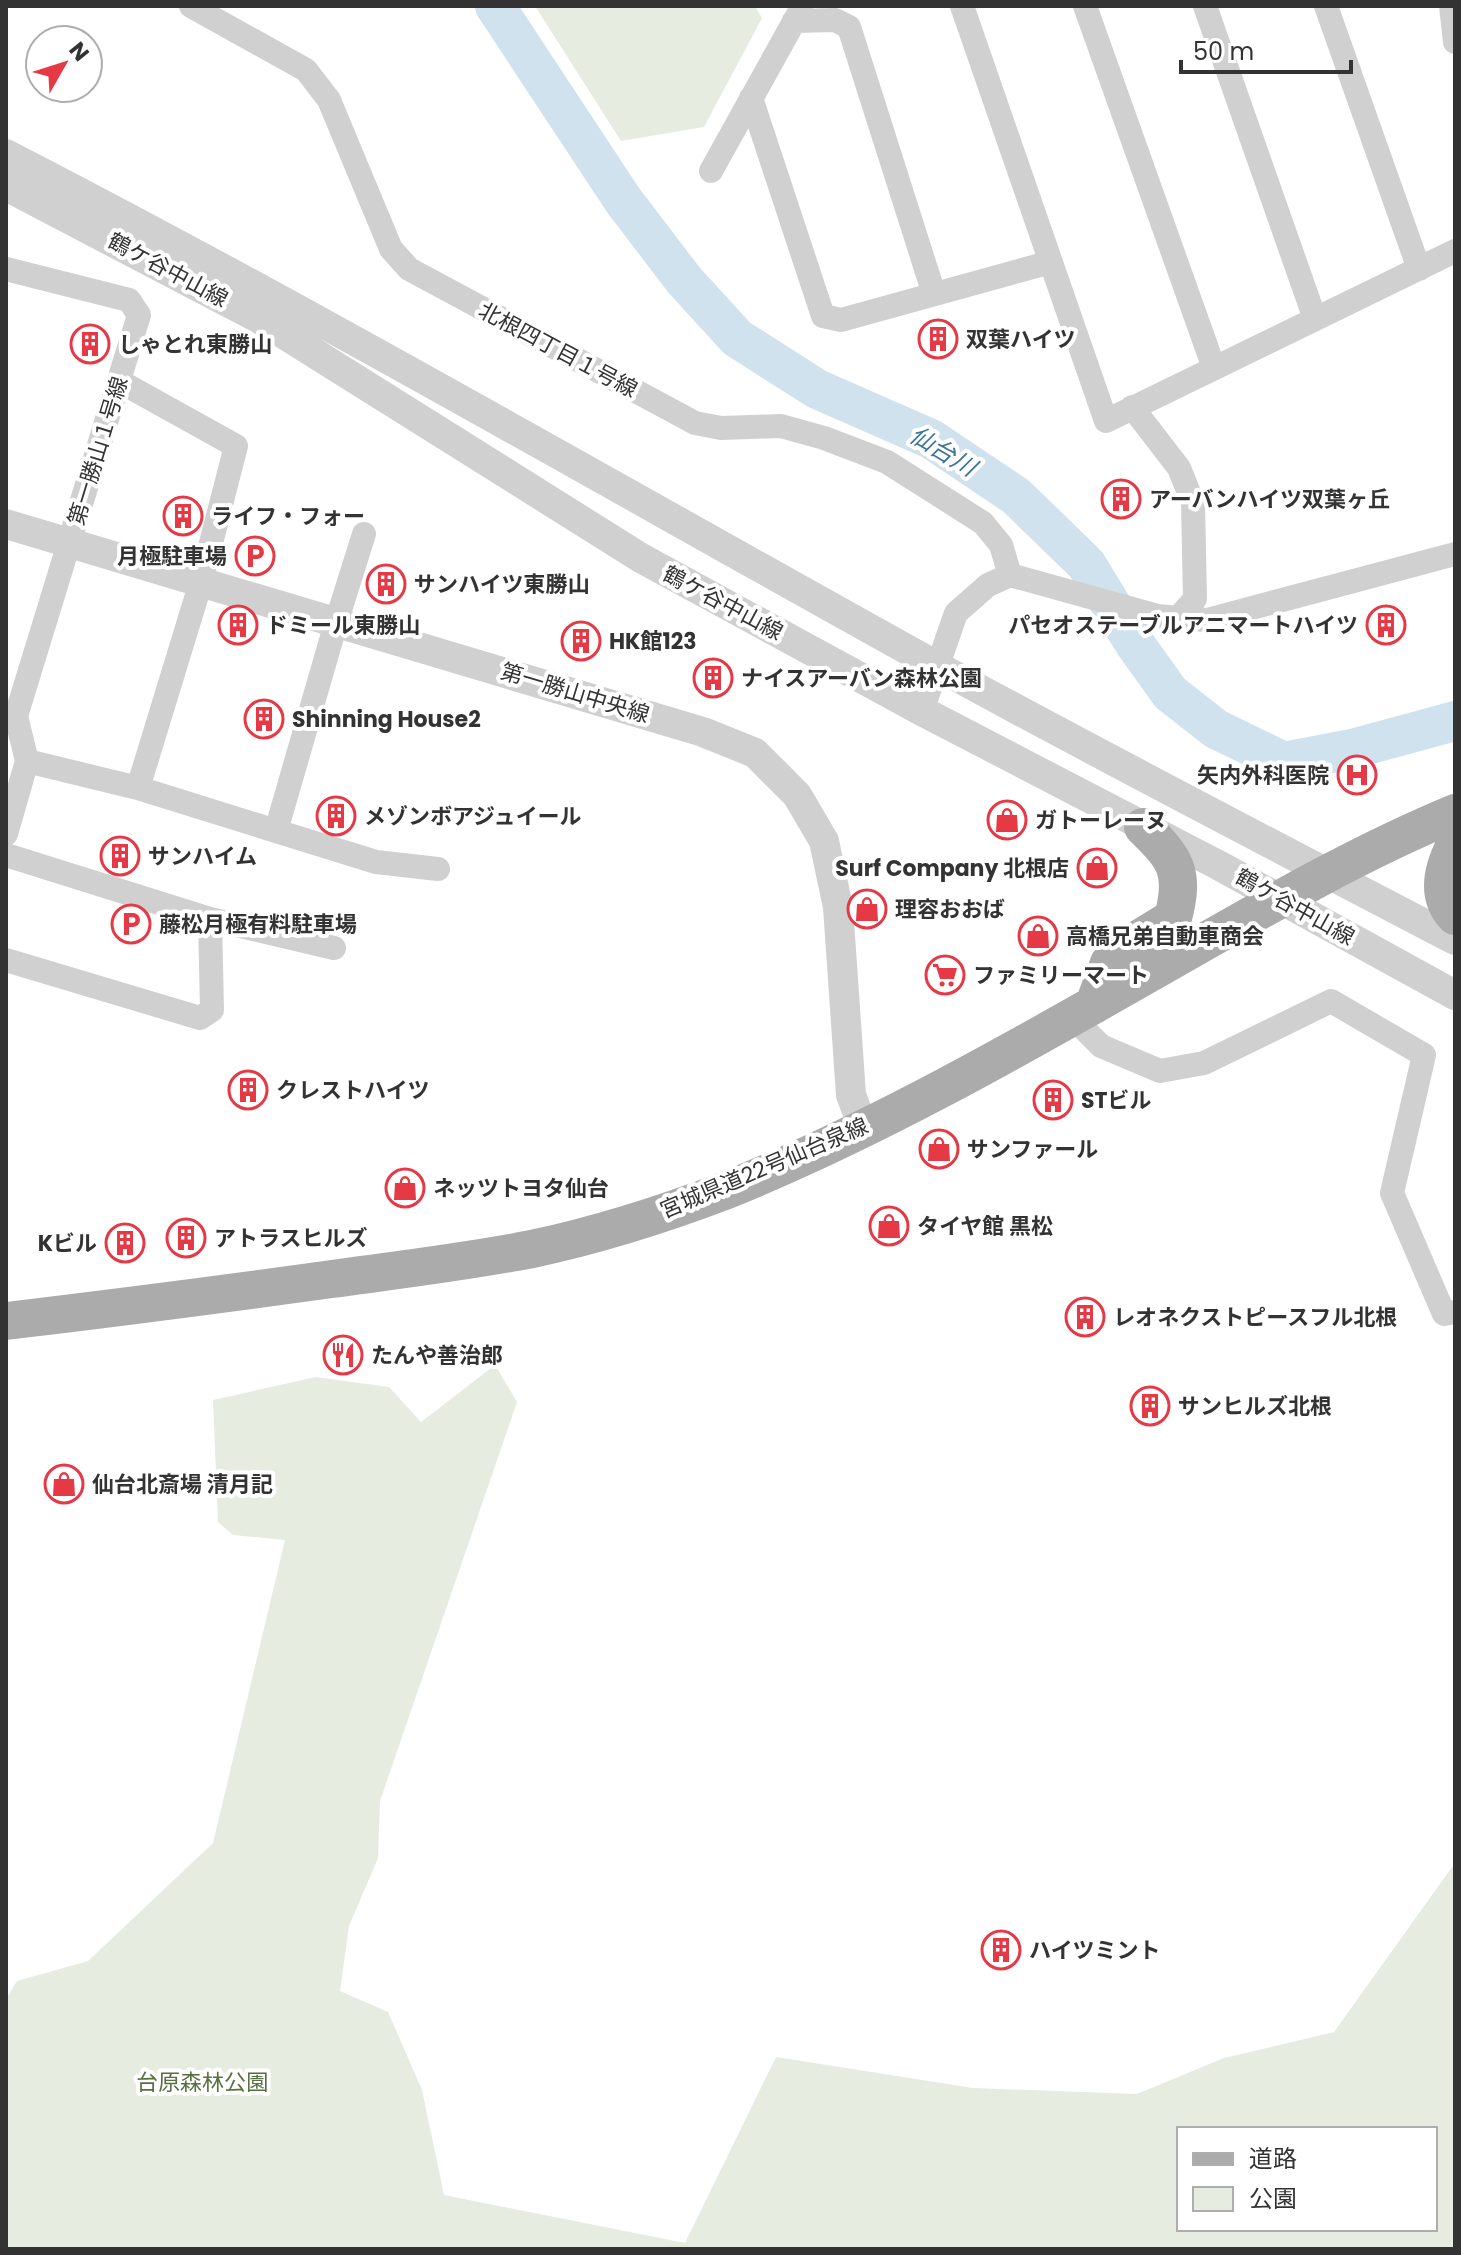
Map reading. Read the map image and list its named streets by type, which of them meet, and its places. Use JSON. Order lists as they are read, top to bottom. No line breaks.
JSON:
{"streets":{"main road":["宮城県道22号仙台泉線"],"street":["鶴ケ谷中山線","北根四丁目１号線","第一勝山１号線","第一勝山中央線"]},"crossings":[["鶴ケ谷中山線","宮城県道22号仙台泉線"],["第一勝山１号線","第一勝山中央線"],["第一勝山中央線","宮城県道22号仙台泉線"]],"water":["仙台川"],"parks":["台原森林公園"],"places":{"building":["双葉ハイツ","しゃとれ東勝山","アーバンハイツ双葉ヶ丘","ライフ・フォー","サンハイツ東勝山","ドミール東勝山","パセオステーブルアニマートハイツ","HK館123","ナイスアーバン森林公園","Shinning House2","メゾンボアジュイール","サンハイム","クレストハイツ","STビル","アトラスヒルズ","Kビル","レオネクストピースフル北根","サンヒルズ北根","ハイツミント"],"parking":["月極駐車場","藤松月極有料駐車場"],"hospital":["矢内外科医院"],"shop":["ガトーレーヌ","Surf Company 北根店","理容おおば","高橋兄弟自動車商会","サンファール","ネッツトヨタ仙台","タイヤ館 黒松","仙台北斎場 清月記"],"supermarket":["ファミリーマート"],"restaurant":["たんや善治郎"]},"legend":["道路","公園"],"scale_bar":"50 m","north":"top right"}
